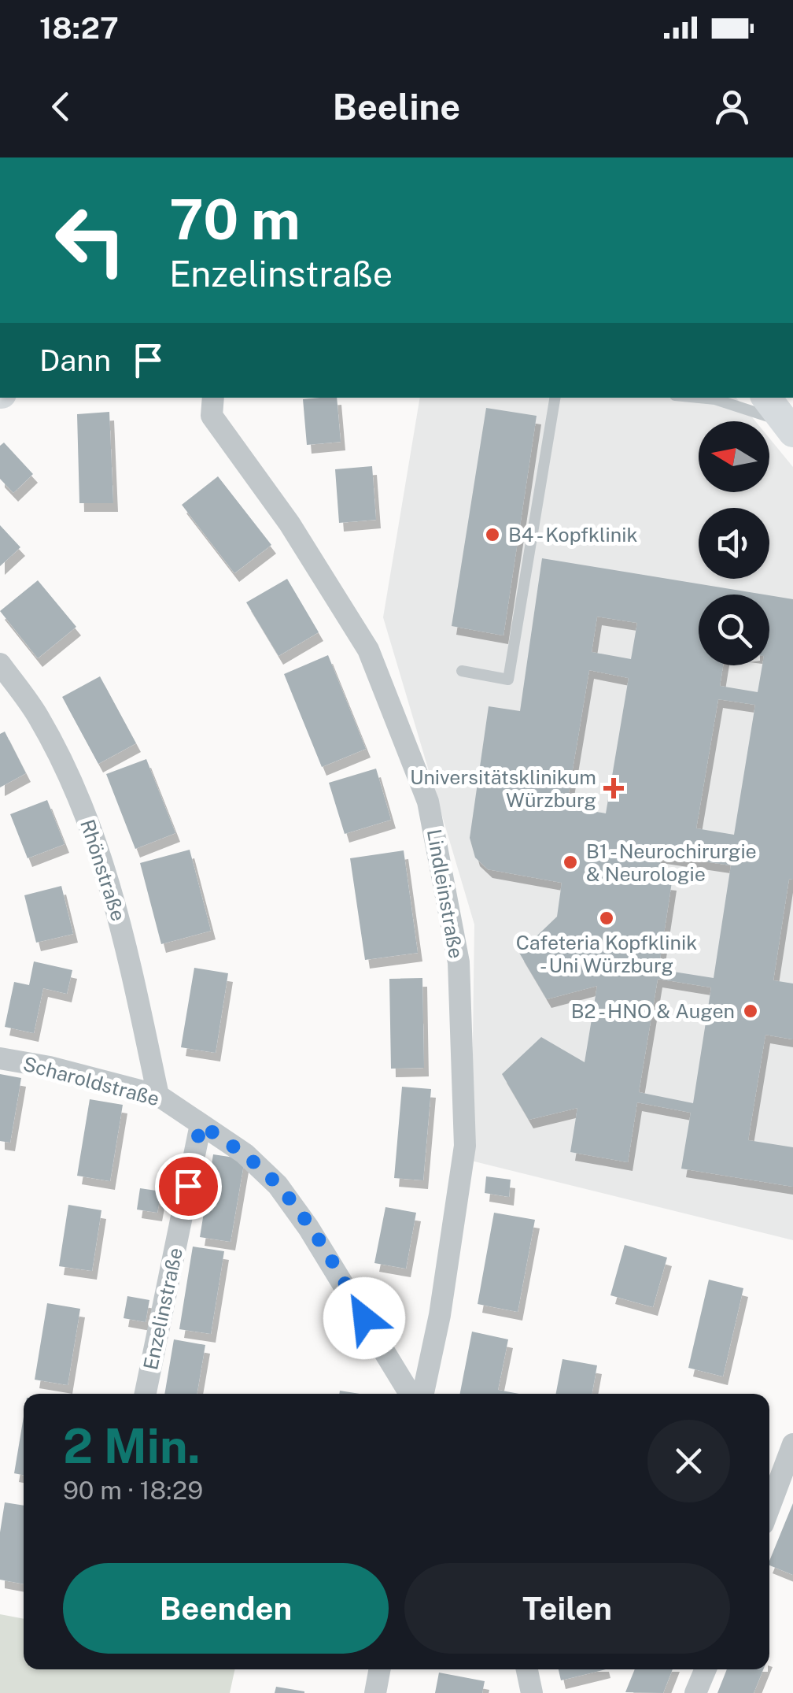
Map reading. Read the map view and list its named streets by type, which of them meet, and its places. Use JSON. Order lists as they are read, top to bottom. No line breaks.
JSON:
{"streets":{"street":["Rhönstraße","Lindleinstraße","Scharoldstraße","Enzelinstraße"]},"crossings":[["Rhönstraße","Scharoldstraße"],["Scharoldstraße","Enzelinstraße"]],"places":{"other":["B4 - Kopfklinik","B1 - Neurochirurgie & Neurologie","Cafeteria Kopfklinik - Uni Würzburg","B2 - HNO & Augen"],"health":["Universitätsklinikum Würzburg"]},"north":"left","page":{"status":"18:27","header":"Beeline","turn":["70 m","Enzelinstraße"],"then":"Dann","heading":["2 Min.","90 m · 18:29"],"buttons":["Beenden","Teilen"]}}
